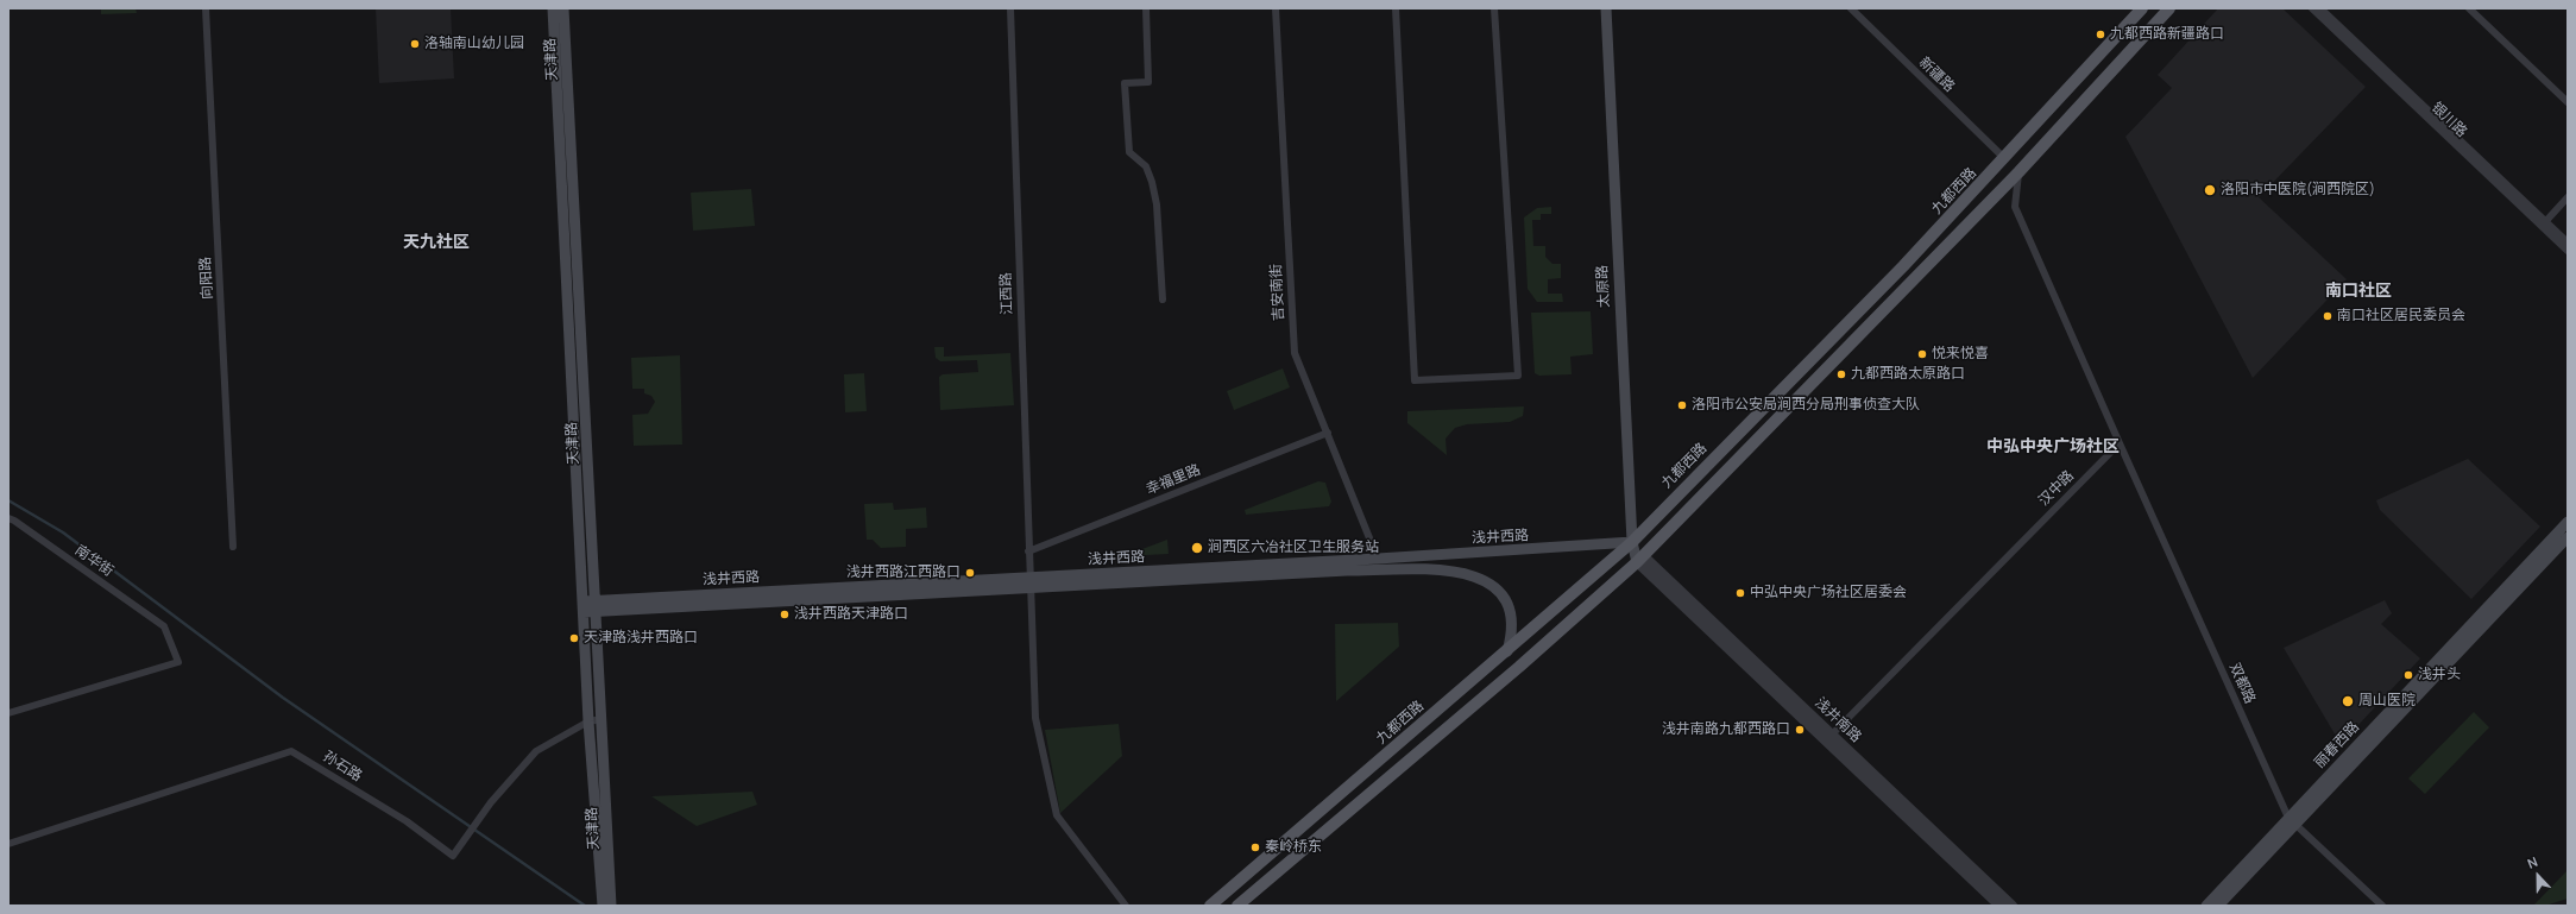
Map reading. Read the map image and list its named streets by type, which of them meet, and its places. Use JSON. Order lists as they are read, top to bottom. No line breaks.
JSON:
{"streets":{"main road":["天津路","九都西路","太原路","浅井西路","丽春西路"],"street":["新疆路","银川路","向阳路","吉安南街","江西路","幸福里路","汉中路","南华街","双都路","浅井南路","孙石路"]},"crossings":[["天津路","浅井西路"],["天津路","孙石路"],["新疆路","九都西路"],["九都西路","太原路"],["九都西路","浅井西路"],["太原路","浅井西路"],["太原路","浅井南路"],["吉安南街","幸福里路"],["吉安南街","浅井西路"],["江西路","幸福里路"],["江西路","浅井西路"],["汉中路","双都路"],["汉中路","浅井南路"],["双都路","丽春西路"]],"districts":["天九社区","南口社区","中弘中央广场社区"],"places":["九都西路新疆路口","洛轴南山幼儿园","洛阳市中医院(涧西院区)","南口社区居民委员会","悦来悦喜","九都西路太原路口","洛阳市公安局涧西分局刑事侦查大队","涧西区六冶社区卫生服务站","浅井西路江西路口","中弘中央广场社区居委会","浅井西路天津路口","天津路浅井西路口","浅井头","周山医院","浅井南路九都西路口","秦岭桥东"],"north":"top"}
